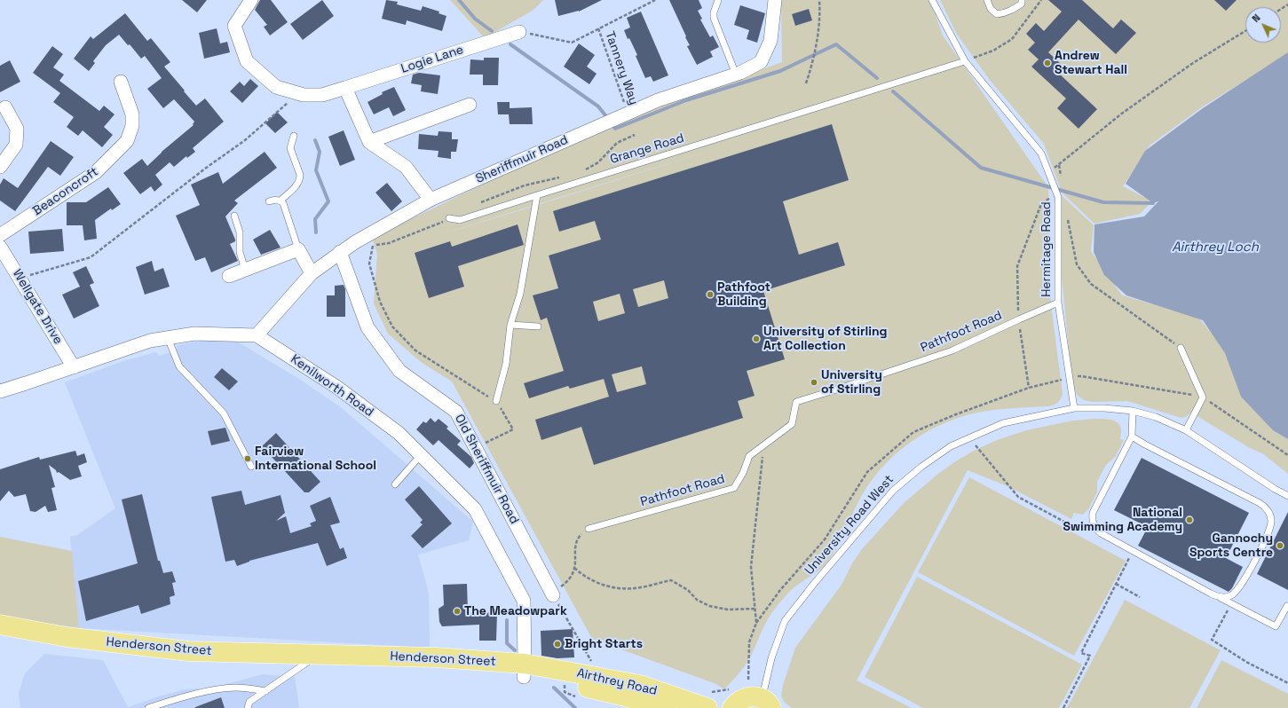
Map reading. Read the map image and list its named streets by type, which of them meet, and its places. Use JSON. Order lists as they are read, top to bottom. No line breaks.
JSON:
{"streets":{"main road":["Henderson Street","Airthrey Road"],"street":["Logie Lane","Sheriffmuir Road","Beaconcroft","Wellgate Drive","Kenilworth Road","Old Sheriffmuir Road"],"lane":["Grange Road","Hermitage Road","Pathfoot Road","University Road West"],"path":["Tannery Way"]},"crossings":[["Tannery Way","Sheriffmuir Road"],["Grange Road","Hermitage Road"],["Sheriffmuir Road","Kenilworth Road"],["Sheriffmuir Road","Old Sheriffmuir Road"],["Hermitage Road","Pathfoot Road"],["Hermitage Road","University Road West"],["Kenilworth Road","Henderson Street"],["Kenilworth Road","Airthrey Road"],["Henderson Street","Airthrey Road"]],"water":["Airthrey Loch"],"places":["Andrew Stewart Hall","Pathfoot Building","University of Stirling Art Collection","University of Stirling","Fairview International School","National Swimming Academy","Gannochy Sports Centre","The Meadowpark","Bright Starts"],"north":"top left"}
